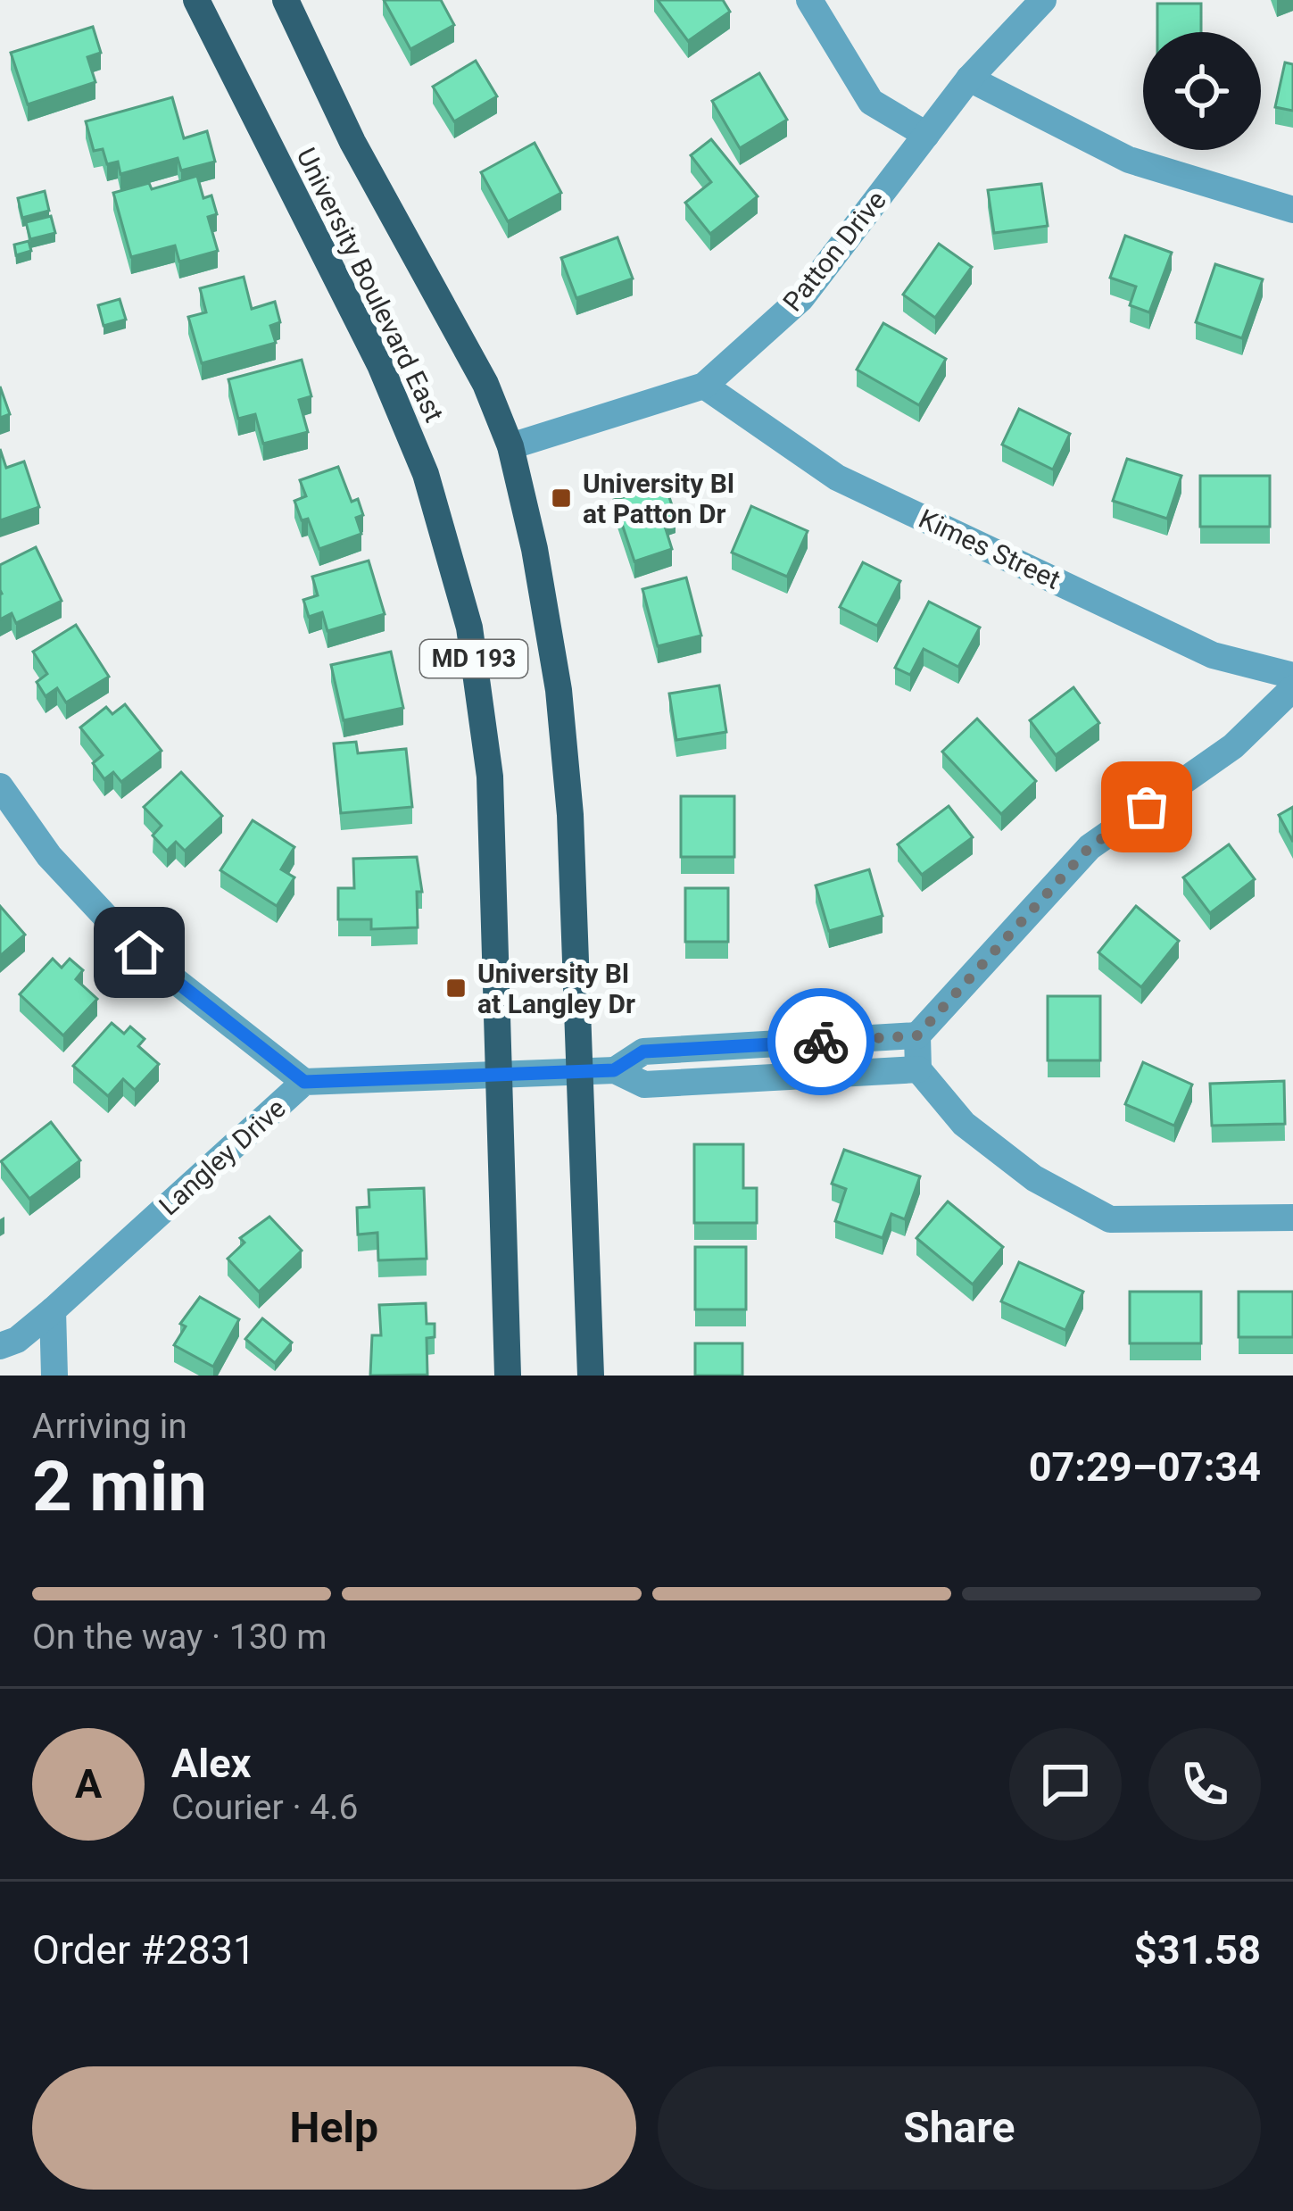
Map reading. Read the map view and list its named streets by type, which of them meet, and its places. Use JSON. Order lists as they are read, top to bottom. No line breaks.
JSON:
{"streets":{"main road":["University Boulevard East","MD 193"],"street":["Patton Drive","Kimes Street","Langley Drive"]},"crossings":[["Patton Drive","University Boulevard East"],["Patton Drive","Kimes Street"],["University Boulevard East","Langley Drive"]],"places":{"transit":["University Bl at Patton Dr","University Bl at Langley Dr"]},"page":{"heading":["2 min","Arriving in","07:29–07:34"],"panel":["Alex","Courier · 4.6","Order #2831","$31.58"],"bar":"On the way · 130 m","round":"A","buttons":["Help","Share"]}}
